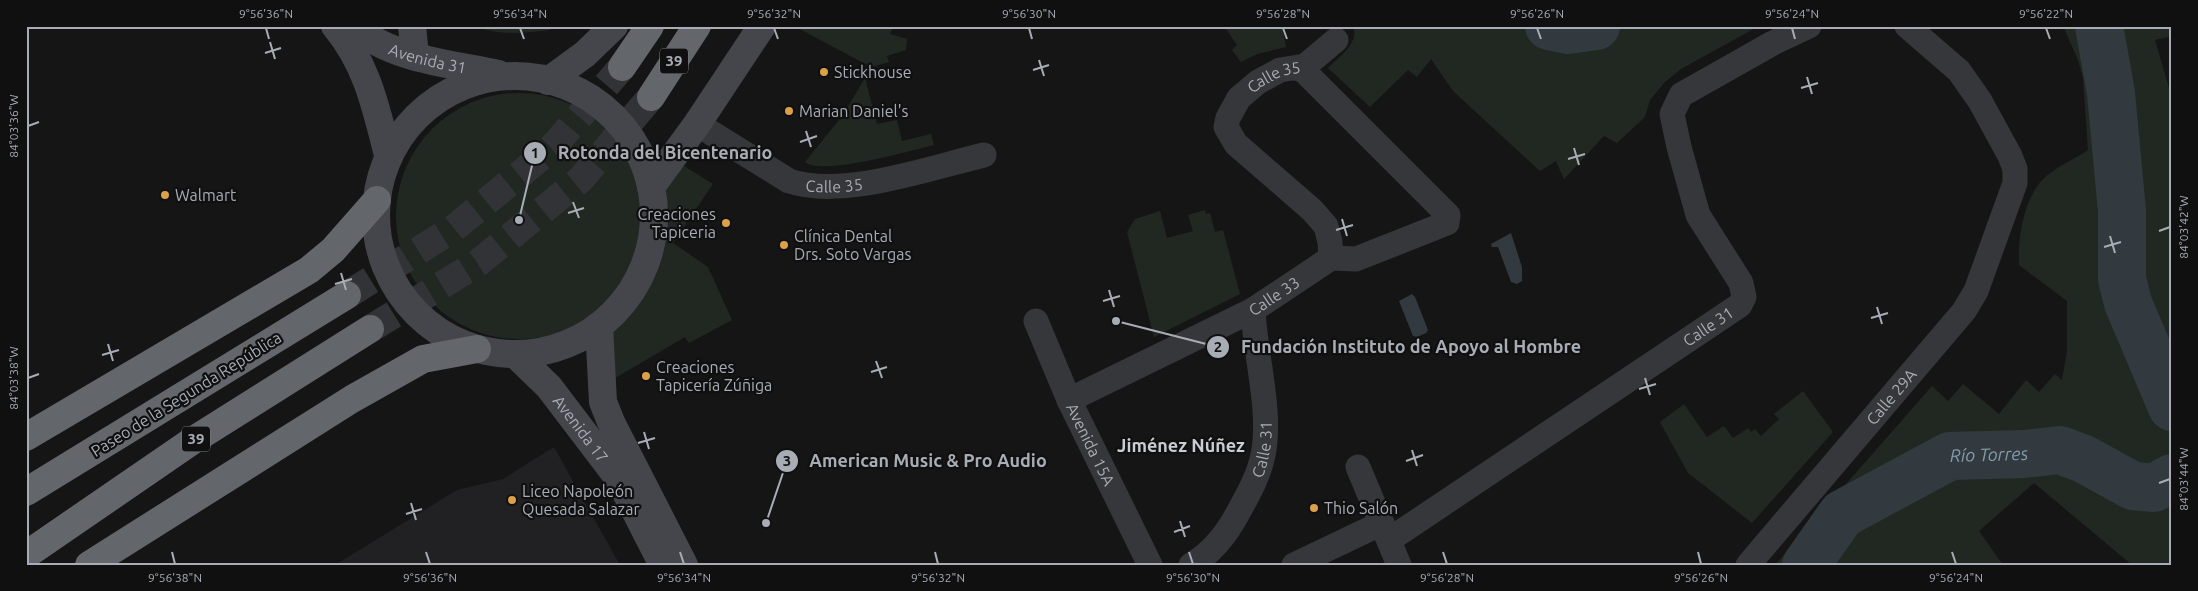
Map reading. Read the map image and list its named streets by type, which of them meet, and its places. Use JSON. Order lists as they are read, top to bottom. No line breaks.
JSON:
{"streets":{"highway":["39","Paseo de la Segunda República"],"main road":["Avenida 31","Avenida 17"],"street":["Calle 35","Calle 33","Calle 31","Calle 29A","Avenida 15A"]},"crossings":[["Calle 35","Calle 33"],["Calle 33","Calle 31"],["Calle 33","Avenida 15A"]],"districts":["Jiménez Núñez"],"water":["Río Torres"],"places":["Stickhouse","Marian Daniel's","Walmart","Rotonda del Bicentenario","Creaciones Tapiceria","Clínica Dental Drs. Soto Vargas","Fundación Instituto de Apoyo al Hombre","Creaciones Tapicería Zúñiga","Liceo Napoleón Quesada Salazar","Thio Salón","American Music & Pro Audio"],"coordinates":["9°56'36\"N","9°56'34\"N","9°56'32\"N","9°56'30\"N","9°56'28\"N","9°56'26\"N","9°56'24\"N","9°56'22\"N","84°03'36\"W","84°03'42\"W","84°03'38\"W","84°03'44\"W","9°56'38\"N"]}
